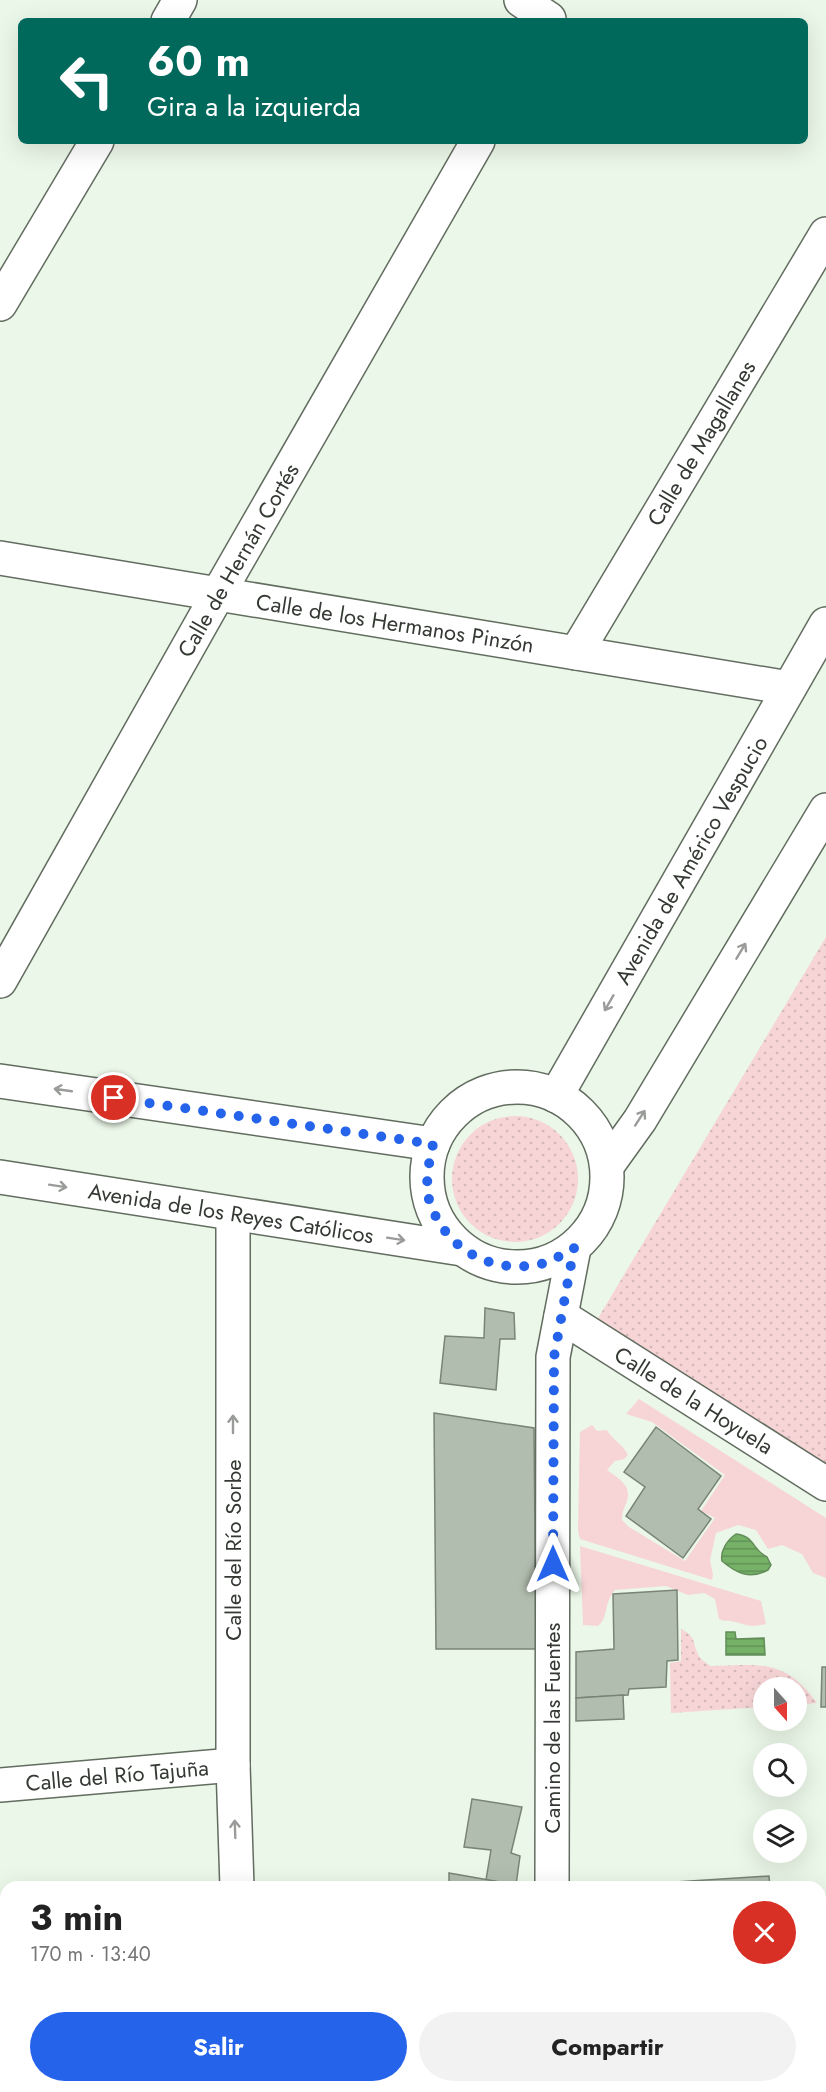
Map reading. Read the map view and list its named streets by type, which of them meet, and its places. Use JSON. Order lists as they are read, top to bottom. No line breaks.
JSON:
{"streets":{"street":["Calle de Magallanes","Calle de Hernán Cortés","Calle de los Hermanos Pinzón","Avenida de Américo Vespucio","Avenida de los Reyes Católicos","Calle de la Hoyuela","Calle del Río Sorbe","Camino de las Fuentes","Calle del Río Tajuña"]},"crossings":[["Calle de Magallanes","Calle de los Hermanos Pinzón"],["Calle de Hernán Cortés","Calle de los Hermanos Pinzón"],["Calle de los Hermanos Pinzón","Avenida de Américo Vespucio"],["Avenida de Américo Vespucio","Avenida de los Reyes Católicos"],["Avenida de Américo Vespucio","Camino de las Fuentes"],["Avenida de los Reyes Católicos","Calle del Río Sorbe"],["Avenida de los Reyes Católicos","Camino de las Fuentes"],["Calle de la Hoyuela","Camino de las Fuentes"],["Calle del Río Sorbe","Calle del Río Tajuña"]],"one_way":["Calle del Río Sorbe"],"north":"bottom","page":{"turn":["60 m","Gira a la izquierda"],"heading":["3 min","170 m · 13:40"],"buttons":["Salir","Compartir"]}}
